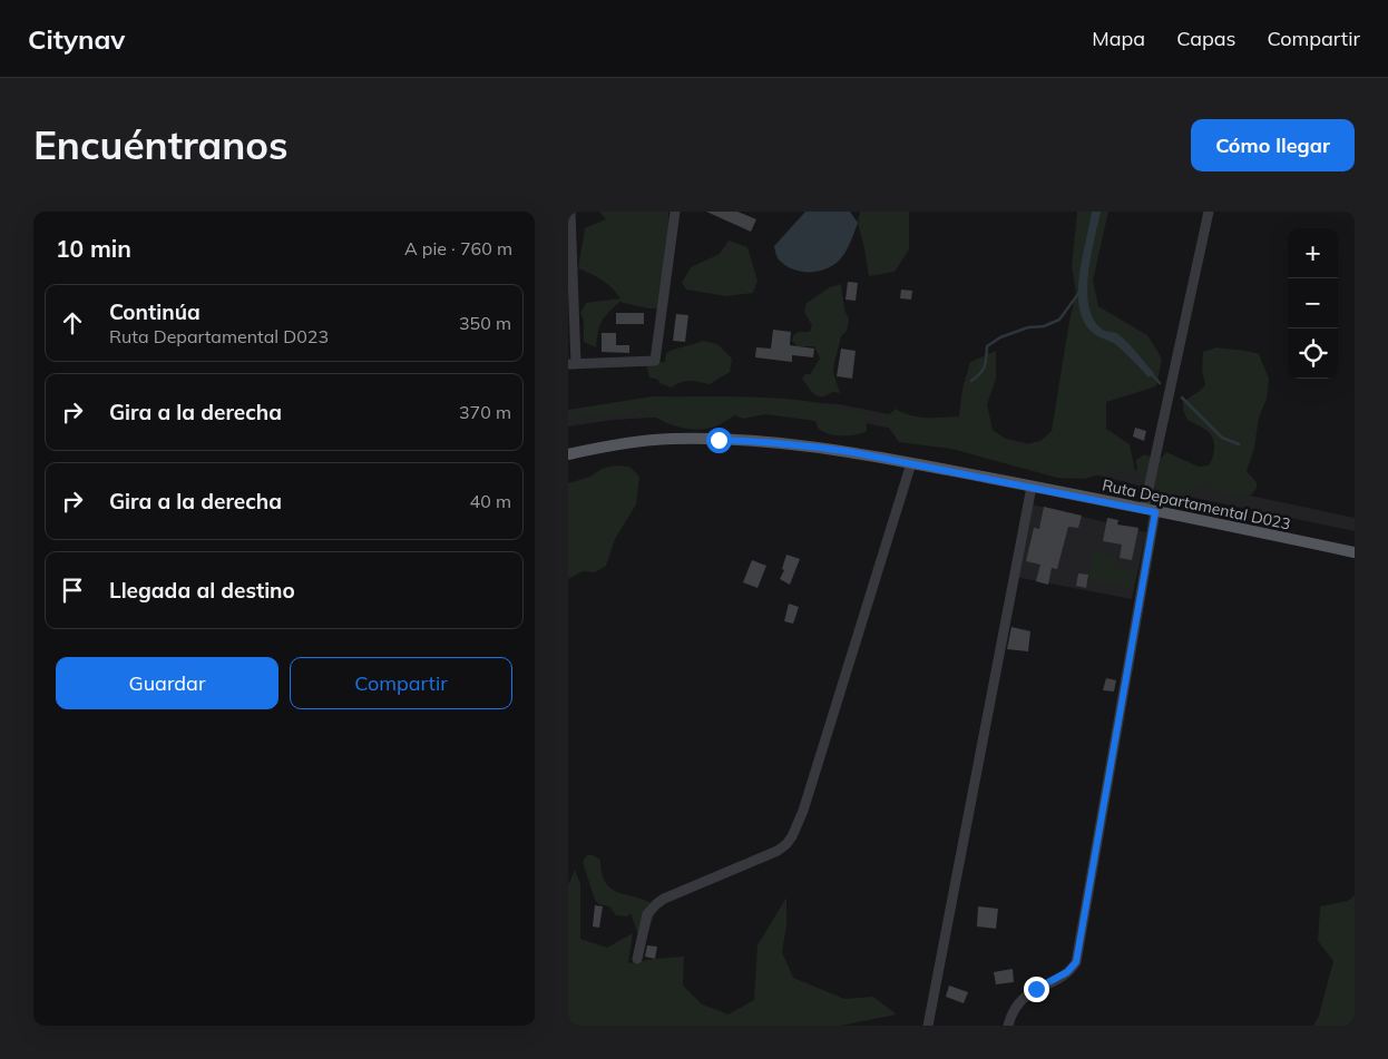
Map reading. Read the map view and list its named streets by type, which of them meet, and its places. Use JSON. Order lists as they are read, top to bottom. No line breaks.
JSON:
{"streets":{"main road":["Ruta Departamental D023"]},"page":{"header":"Citynav","nav":["Mapa","Capas","Compartir"],"buttons":["Cómo llegar",["Guardar","Compartir"]],"title":"Encuéntranos","heading":["10 min","A pie · 760 m"],"map_buttons":["+","−"],"list":[["Continúa","Ruta Departamental D023","350 m"],["Gira a la derecha","370 m"],["Gira a la derecha","40 m"],"Llegada al destino"]}}
